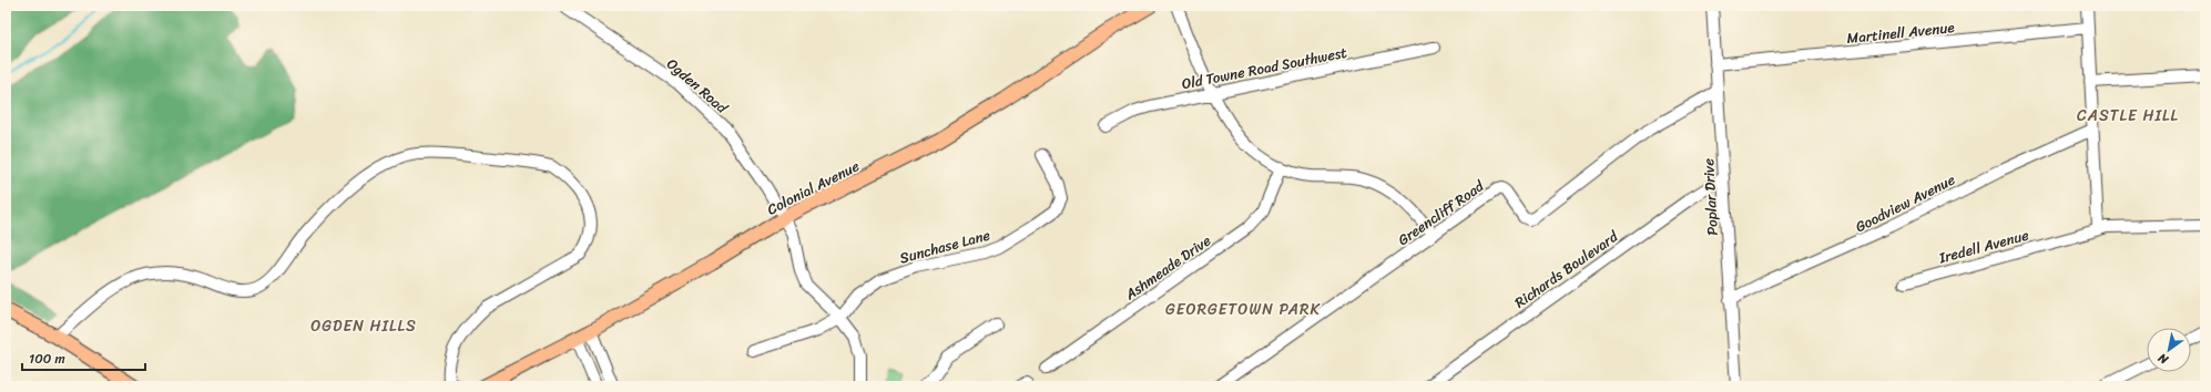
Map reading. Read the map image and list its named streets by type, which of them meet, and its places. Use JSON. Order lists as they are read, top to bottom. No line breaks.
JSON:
{"streets":{"main road":["Colonial Avenue"],"street":["Martinell Avenue","Old Towne Road Southwest","Ogden Road","Poplar Drive","Goodview Avenue","Greencliff Road","Sunchase Lane","Iredell Avenue","Ashmeade Drive","Richards Boulevard"]},"crossings":[["Martinell Avenue","Poplar Drive"],["Ogden Road","Colonial Avenue"],["Ogden Road","Sunchase Lane"],["Poplar Drive","Goodview Avenue"],["Poplar Drive","Greencliff Road"],["Poplar Drive","Richards Boulevard"]],"districts":["CASTLE HILL","GEORGETOWN PARK","OGDEN HILLS"],"scale_bar":"100 m","north":"bottom left"}
